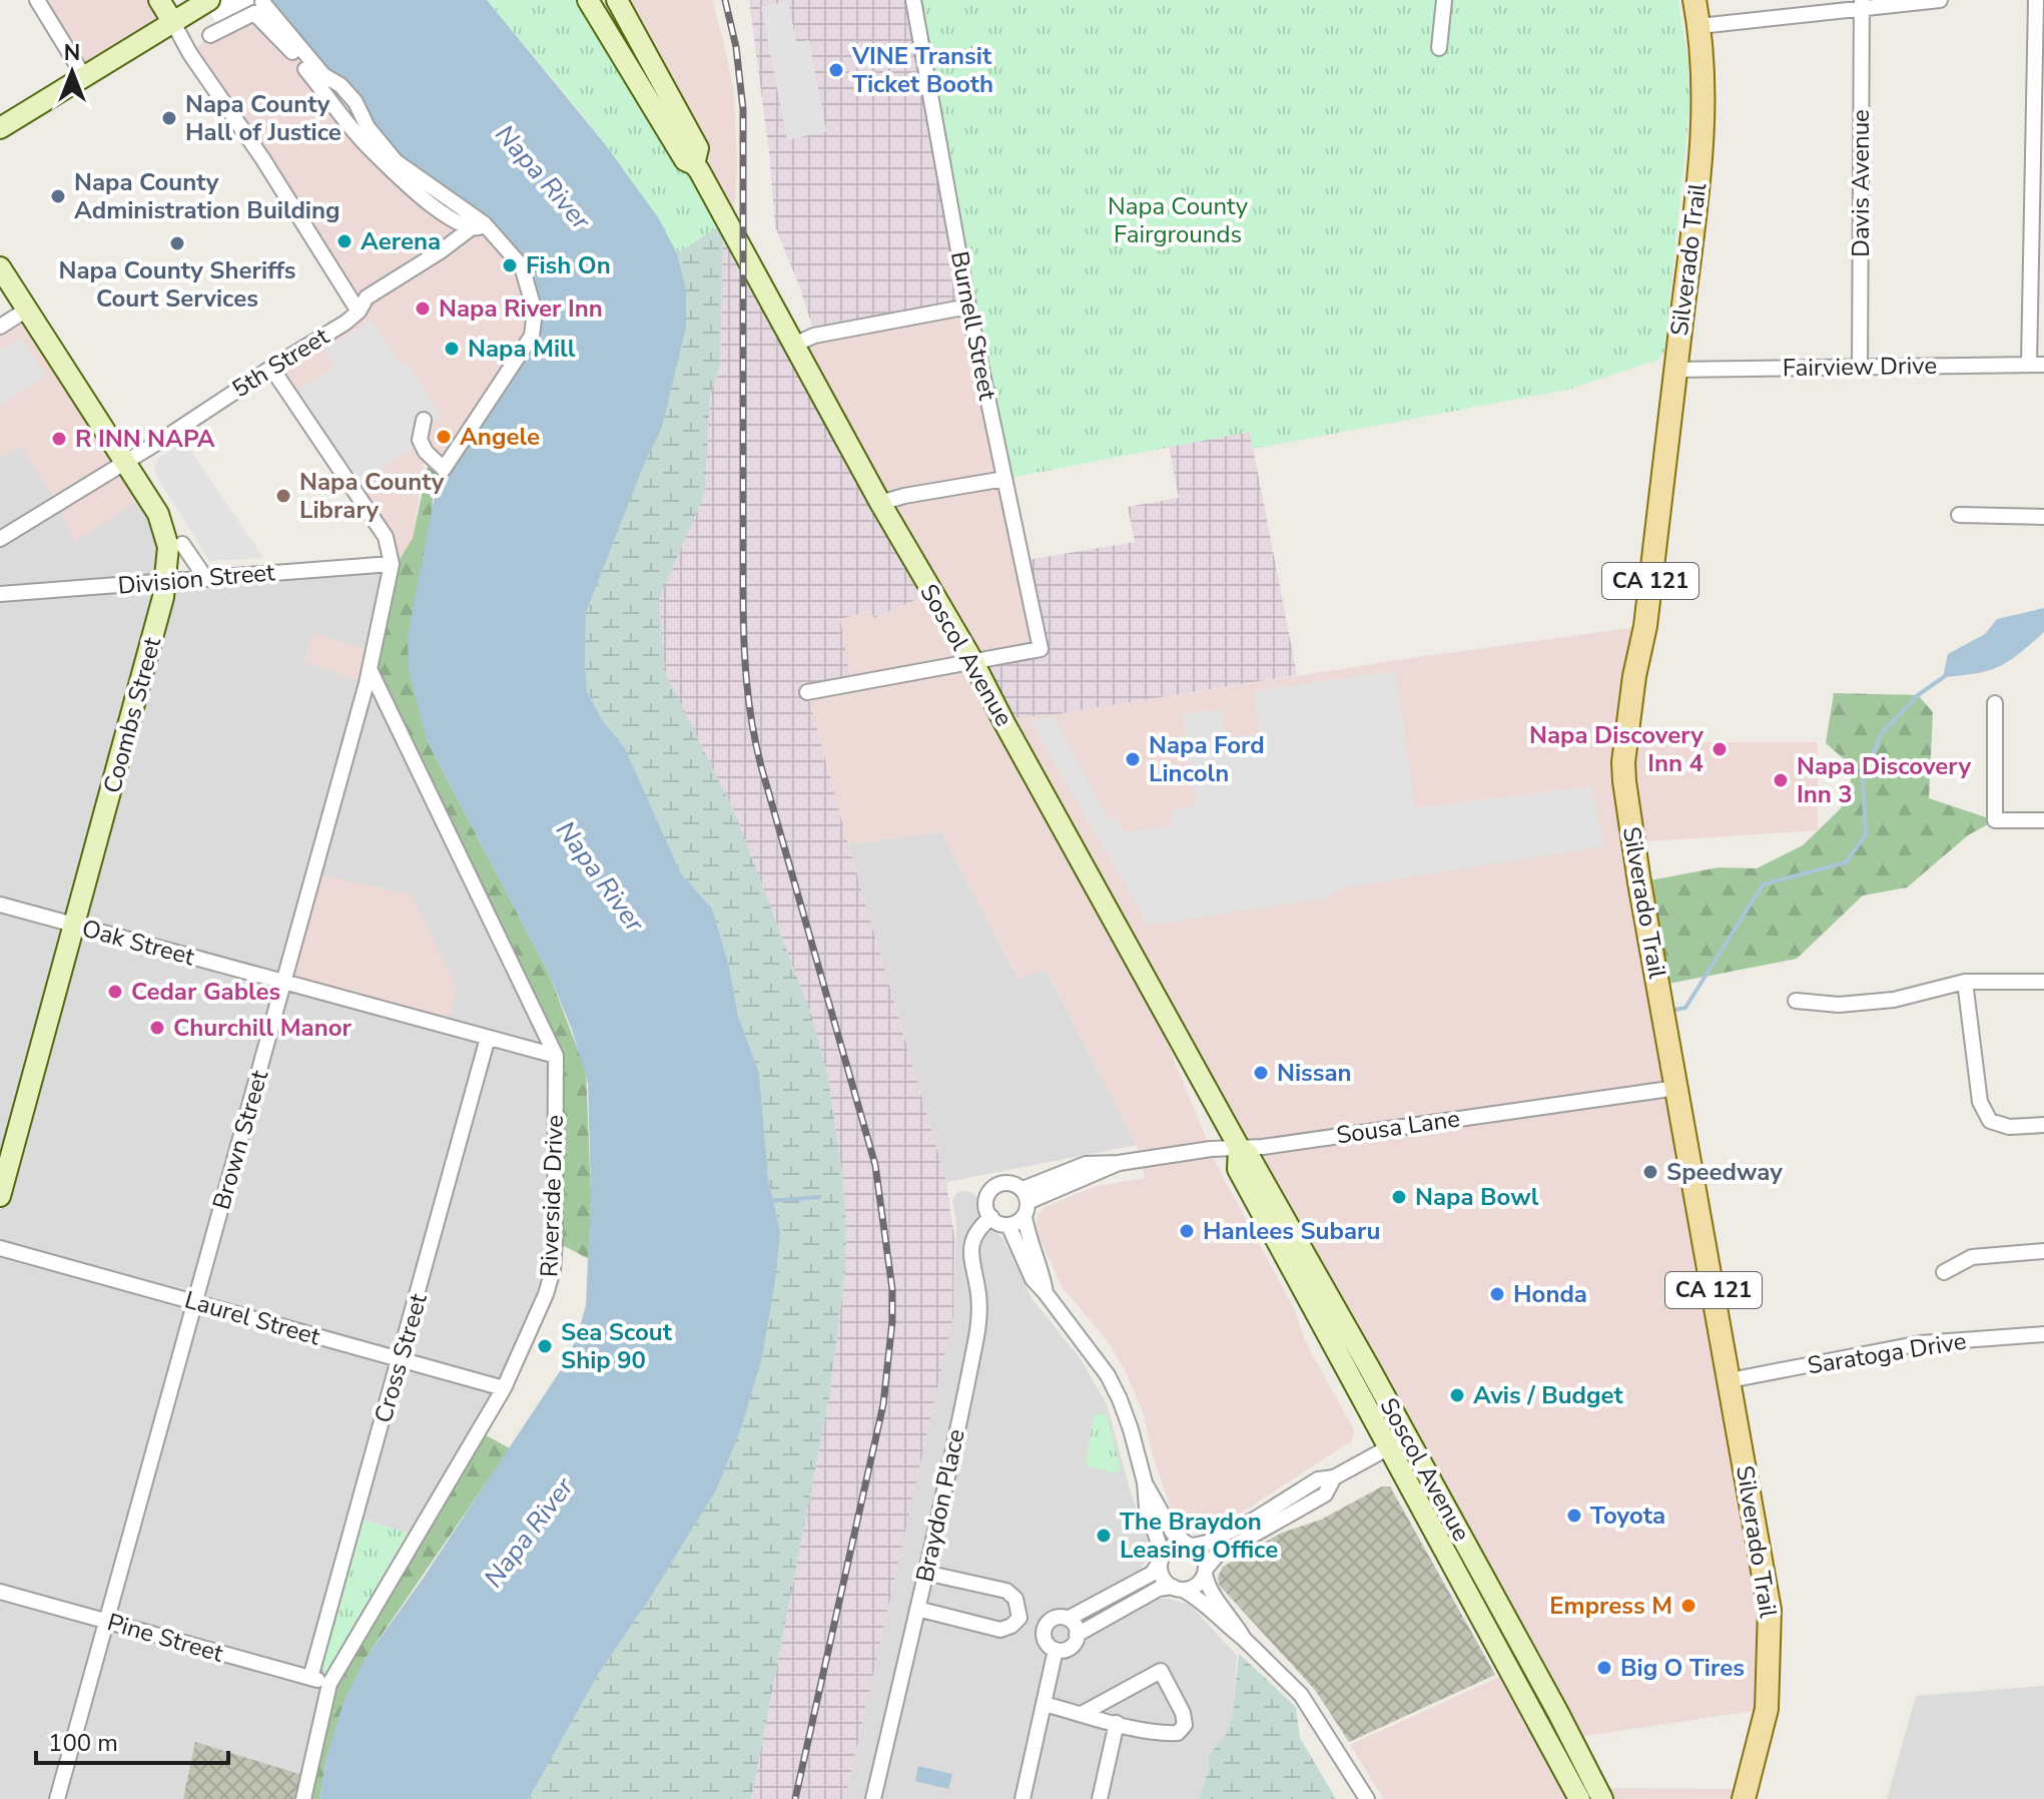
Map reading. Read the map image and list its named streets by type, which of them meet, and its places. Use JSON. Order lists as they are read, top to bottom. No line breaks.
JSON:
{"streets":{"main road":["Silverado Trail","CA 121","Soscol Avenue","Coombs Street"],"street":["Davis Avenue","Burnell Street","5th Street","Fairview Drive","Division Street","Oak Street","Sousa Lane","Brown Street","Riverside Drive","Laurel Street","Saratoga Drive","Cross Street","Braydon Place","Pine Street"]},"crossings":[["Davis Avenue","Fairview Drive"],["Silverado Trail","Fairview Drive"],["Silverado Trail","Sousa Lane"],["Silverado Trail","Saratoga Drive"],["Burnell Street","Soscol Avenue"],["5th Street","Coombs Street"],["Division Street","Coombs Street"],["Division Street","Brown Street"],["Soscol Avenue","Sousa Lane"],["Coombs Street","Oak Street"],["Oak Street","Brown Street"],["Oak Street","Riverside Drive"],["Oak Street","Cross Street"],["Sousa Lane","Braydon Place"],["Brown Street","Riverside Drive"],["Brown Street","Laurel Street"],["Brown Street","Pine Street"],["Riverside Drive","Laurel Street"],["Riverside Drive","Pine Street"],["Laurel Street","Cross Street"],["Cross Street","Pine Street"]],"water":["Napa River"],"parks":["Napa County Fairgrounds"],"places":["VINE Transit Ticket Booth","Napa County Hall of Justice","Napa County Administration Building","Aerena","Napa County Sheriffs Court Services","Fish On","Napa River Inn","Napa Mill","Angele","R INN NAPA","Napa County Library","Napa Discovery Inn 4","Napa Ford Lincoln","Napa Discovery Inn 3","Cedar Gables","Churchill Manor","Nissan","Speedway","Napa Bowl","Hanlees Subaru","Honda","Sea Scout Ship 90","Avis / Budget","Toyota","The Braydon Leasing Office","Empress M","Big O Tires"],"scale_bar":"100 m","north":"top"}
